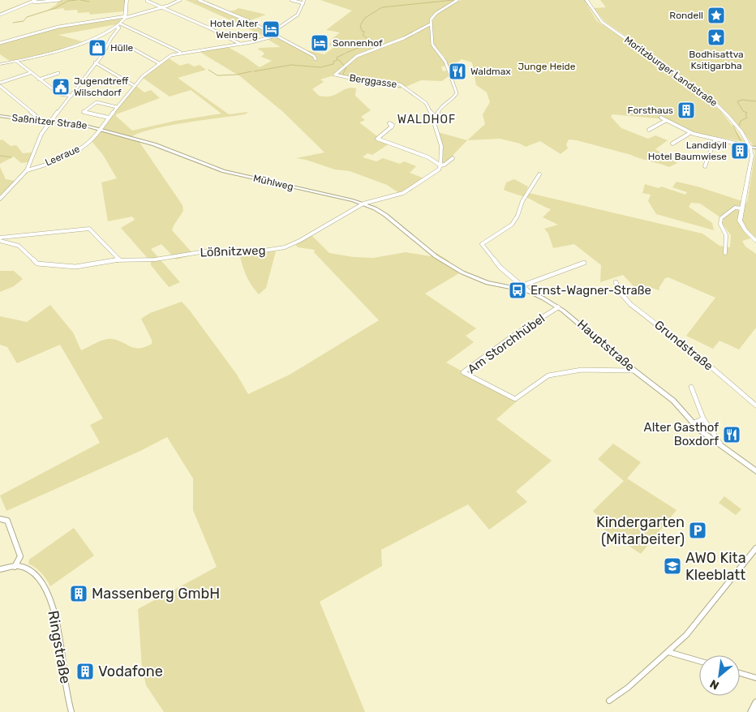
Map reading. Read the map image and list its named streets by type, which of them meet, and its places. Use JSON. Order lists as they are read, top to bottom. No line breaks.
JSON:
{"streets":{"main road":["Moritzburger Landstraße"],"street":["Berggasse","Saßnitzer Straße","Leeraue","Mühlweg","Lößnitzweg","Am Storchhübel","Hauptstraße","Grundstraße","Ringstraße"]},"crossings":[["Saßnitzer Straße","Leeraue"],["Saßnitzer Straße","Mühlweg"],["Leeraue","Mühlweg"],["Mühlweg","Lößnitzweg"],["Mühlweg","Hauptstraße"],["Am Storchhübel","Hauptstraße"]],"districts":["WALDHOF"],"parks":["Junge Heide"],"places":{"place":["Rondell","Bodhisattva Ksitigarbha"],"hotel":["Hotel Alter Weinberg","Sonnenhof"],"shop":["Hülle"],"restaurant":["Waldmax","Alter Gasthof Boxdorf"],"public building":["Jugendtreff Wilschdorf"],"building":["Forsthaus","Landidyll Hotel Baumwiese","Massenberg GmbH","Vodafone"],"bus stop":["Ernst-Wagner-Straße"],"parking":["Kindergarten (Mitarbeiter)"],"school or university":["AWO Kita Kleeblatt"]},"north":"bottom left"}
